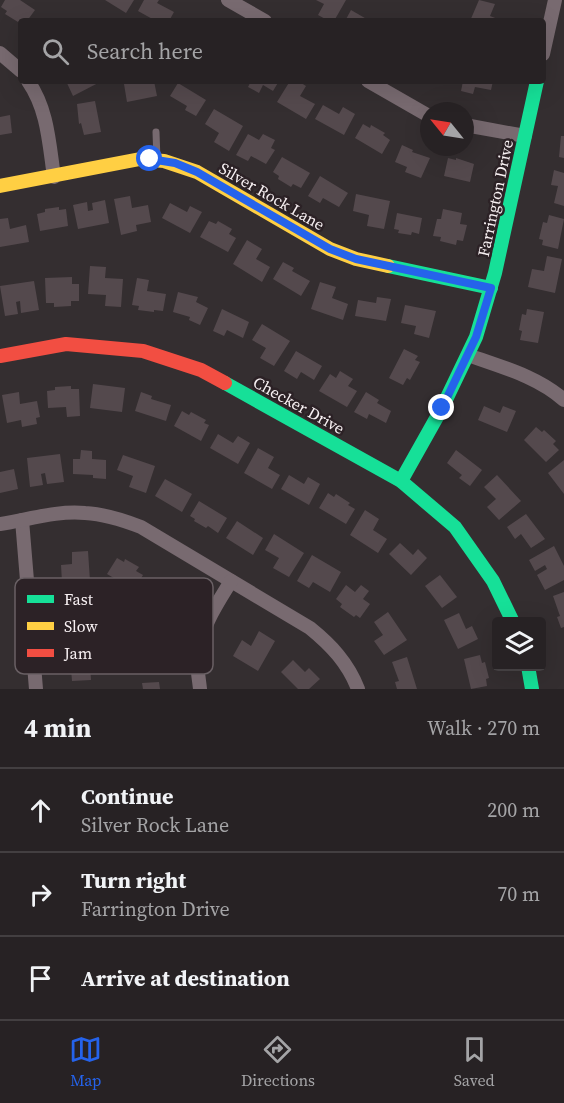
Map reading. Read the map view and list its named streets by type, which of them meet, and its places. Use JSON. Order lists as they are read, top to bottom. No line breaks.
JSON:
{"streets":{"street":["Silver Rock Lane","Farrington Drive","Checker Drive"]},"crossings":[["Silver Rock Lane","Farrington Drive"],["Farrington Drive","Checker Drive"]],"legend":["Fast","Slow","Jam"],"north":"top left","page":{"search":"Search here","heading":["4 min","Walk · 270 m"],"list":[["Continue","Silver Rock Lane","200 m"],["Turn right","Farrington Drive","70 m"],"Arrive at destination"],"nav":["Map","Directions","Saved"]}}
